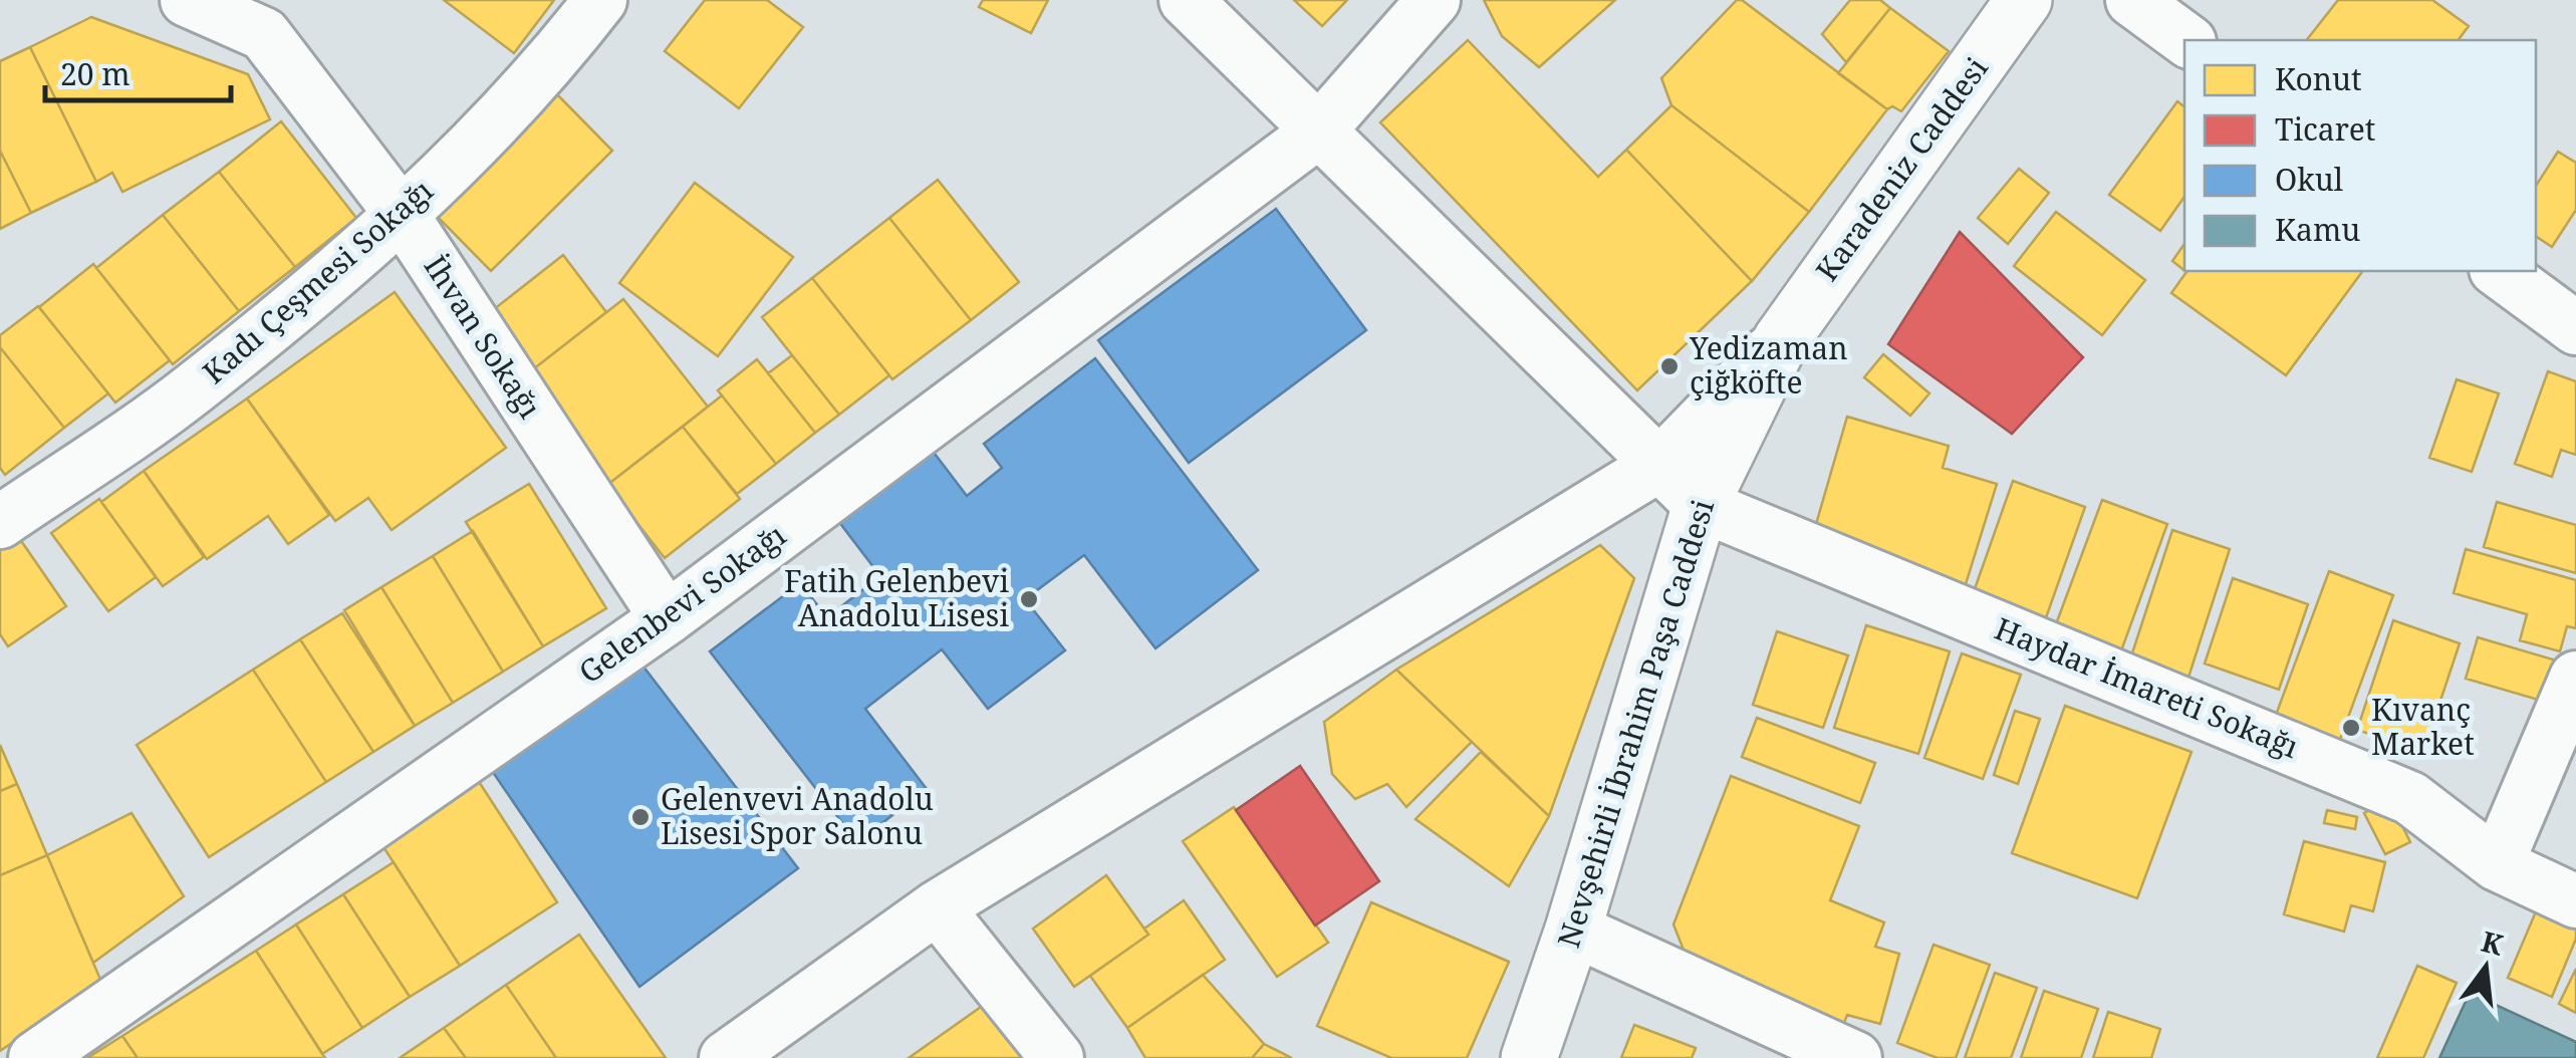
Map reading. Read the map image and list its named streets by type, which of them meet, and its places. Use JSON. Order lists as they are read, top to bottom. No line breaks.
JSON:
{"streets":{"street":["Karadeniz Caddesi","Kadı Çeşmesi Sokağı","İhvan Sokağı","Gelenbevi Sokağı","Haydar İmareti Sokağı","Nevşehirli İbrahim Paşa Caddesi"]},"crossings":[["Karadeniz Caddesi","Nevşehirli İbrahim Paşa Caddesi"],["Kadı Çeşmesi Sokağı","İhvan Sokağı"],["İhvan Sokağı","Gelenbevi Sokağı"],["Haydar İmareti Sokağı","Nevşehirli İbrahim Paşa Caddesi"]],"places":["Yedizaman çiğköfte","Fatih Gelenbevi Anadolu Lisesi","Kıvanç Market","Gelenvevi Anadolu Lisesi Spor Salonu"],"legend":["Konut","Ticaret","Okul","Kamu"],"scale_bar":"20 m","north":"top"}
